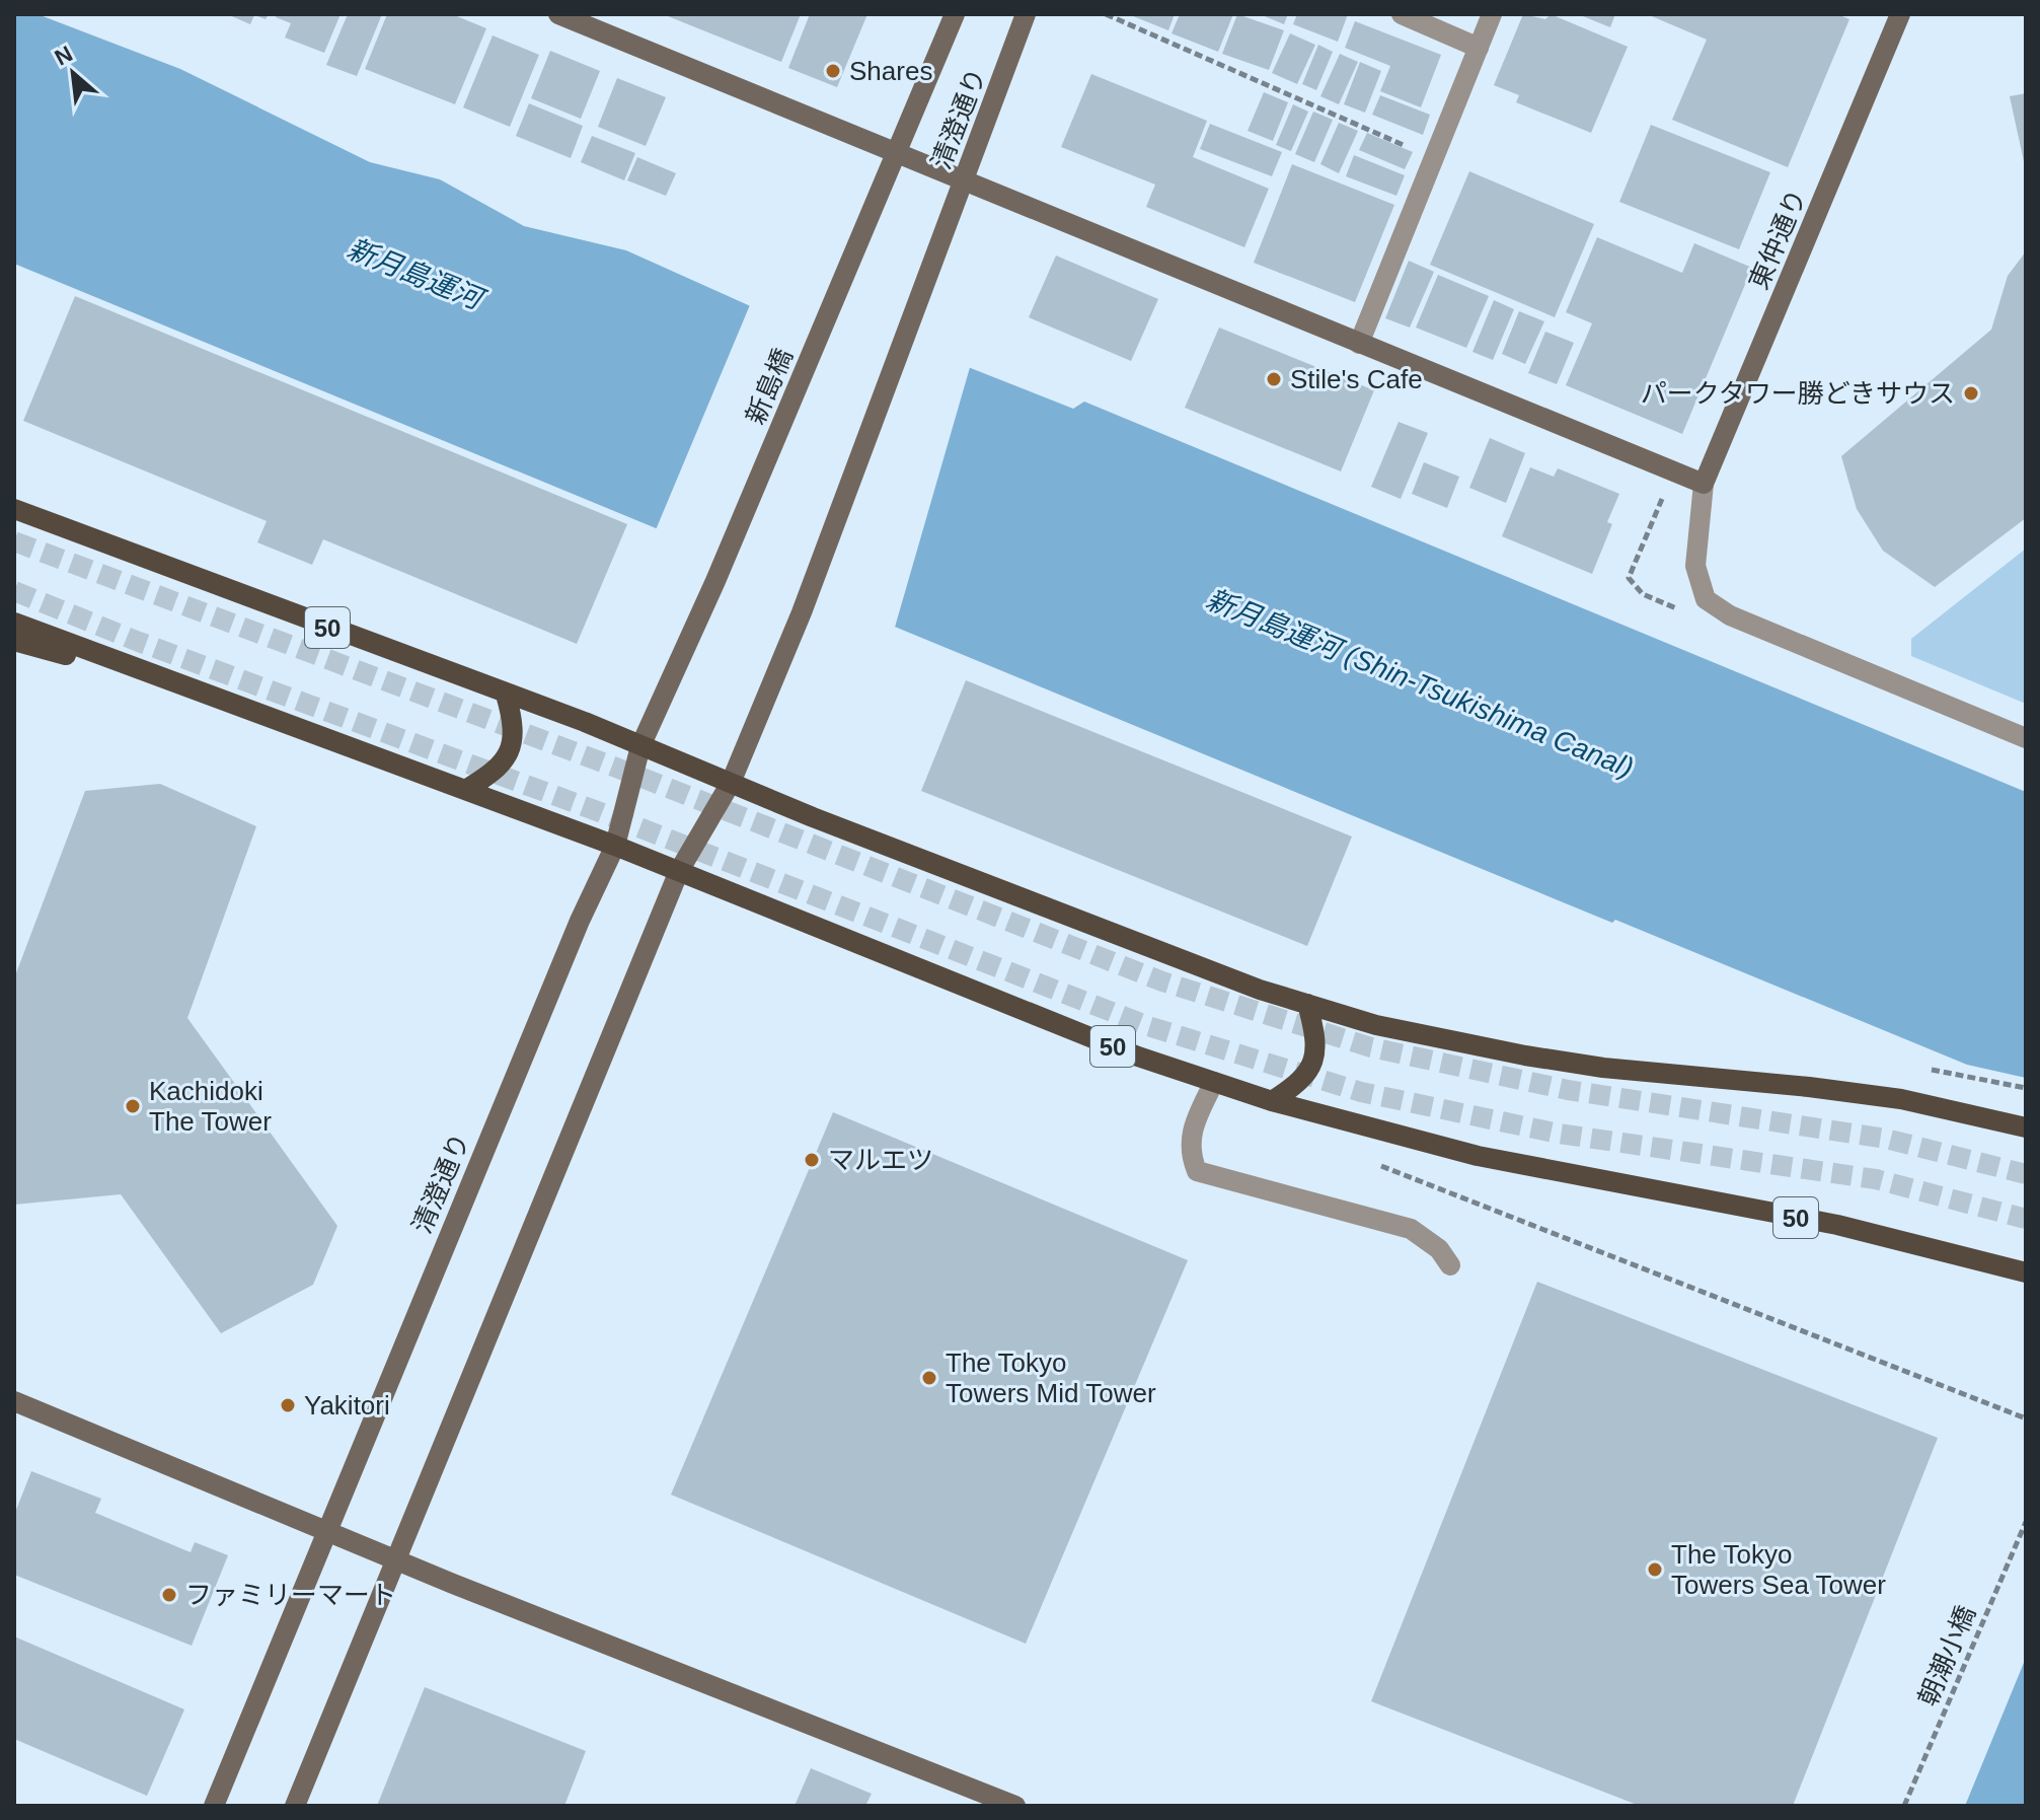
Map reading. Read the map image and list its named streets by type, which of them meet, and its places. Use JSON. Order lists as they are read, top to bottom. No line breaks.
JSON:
{"streets":{"main road":["50"],"street":["清澄通り","東仲通り","新島橋"],"path":["朝潮小橋"]},"crossings":[["清澄通り","新島橋"],["清澄通り","50"]],"water":["新月島運河","新月島運河 (Shin-Tsukishima Canal)"],"places":["Shares","Stile's Cafe","パークタワー勝どきサウス","Kachidoki The Tower","マルエツ","The Tokyo Towers Mid Tower","Yakitori","The Tokyo Towers Sea Tower","ファミリーマート"],"north":"top left"}
